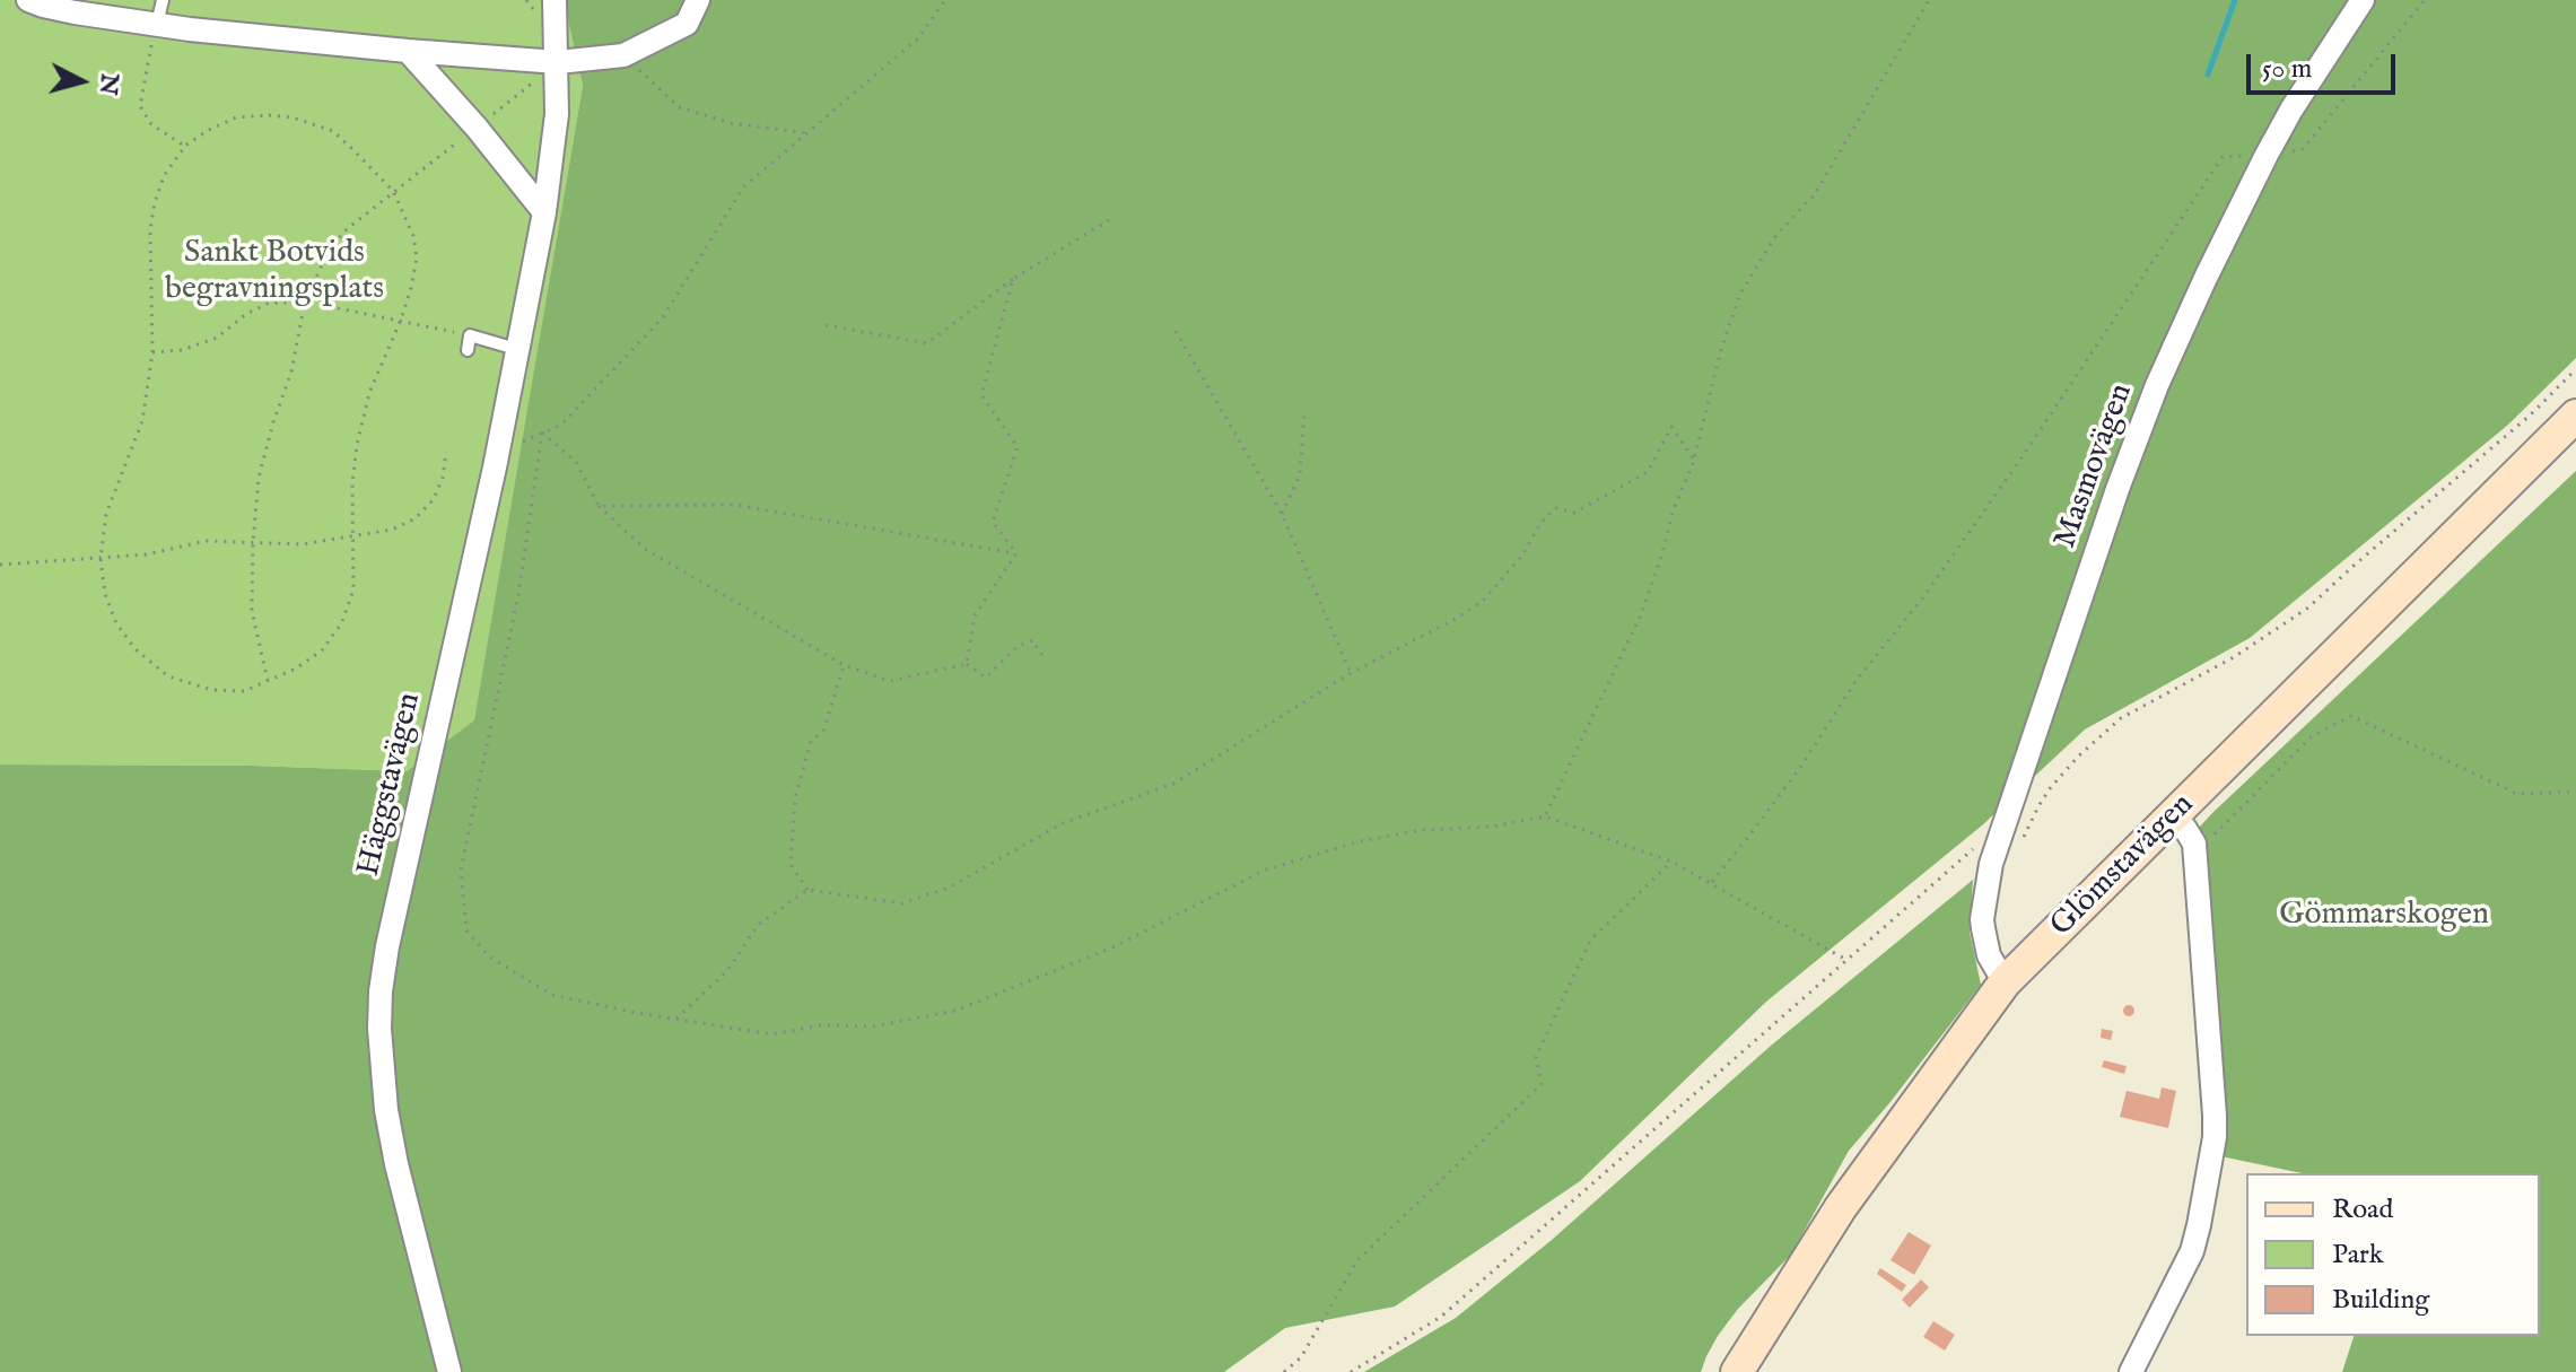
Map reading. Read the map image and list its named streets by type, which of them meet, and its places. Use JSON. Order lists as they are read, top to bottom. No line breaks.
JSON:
{"streets":{"main road":["Glömstavägen"],"street":["Masmovägen","Häggstavägen"]},"crossings":[["Masmovägen","Glömstavägen"]],"parks":["Sankt Botvids begravningsplats","Gömmarskogen"],"legend":["Road","Park","Building"],"scale_bar":"50 m","north":"right"}
